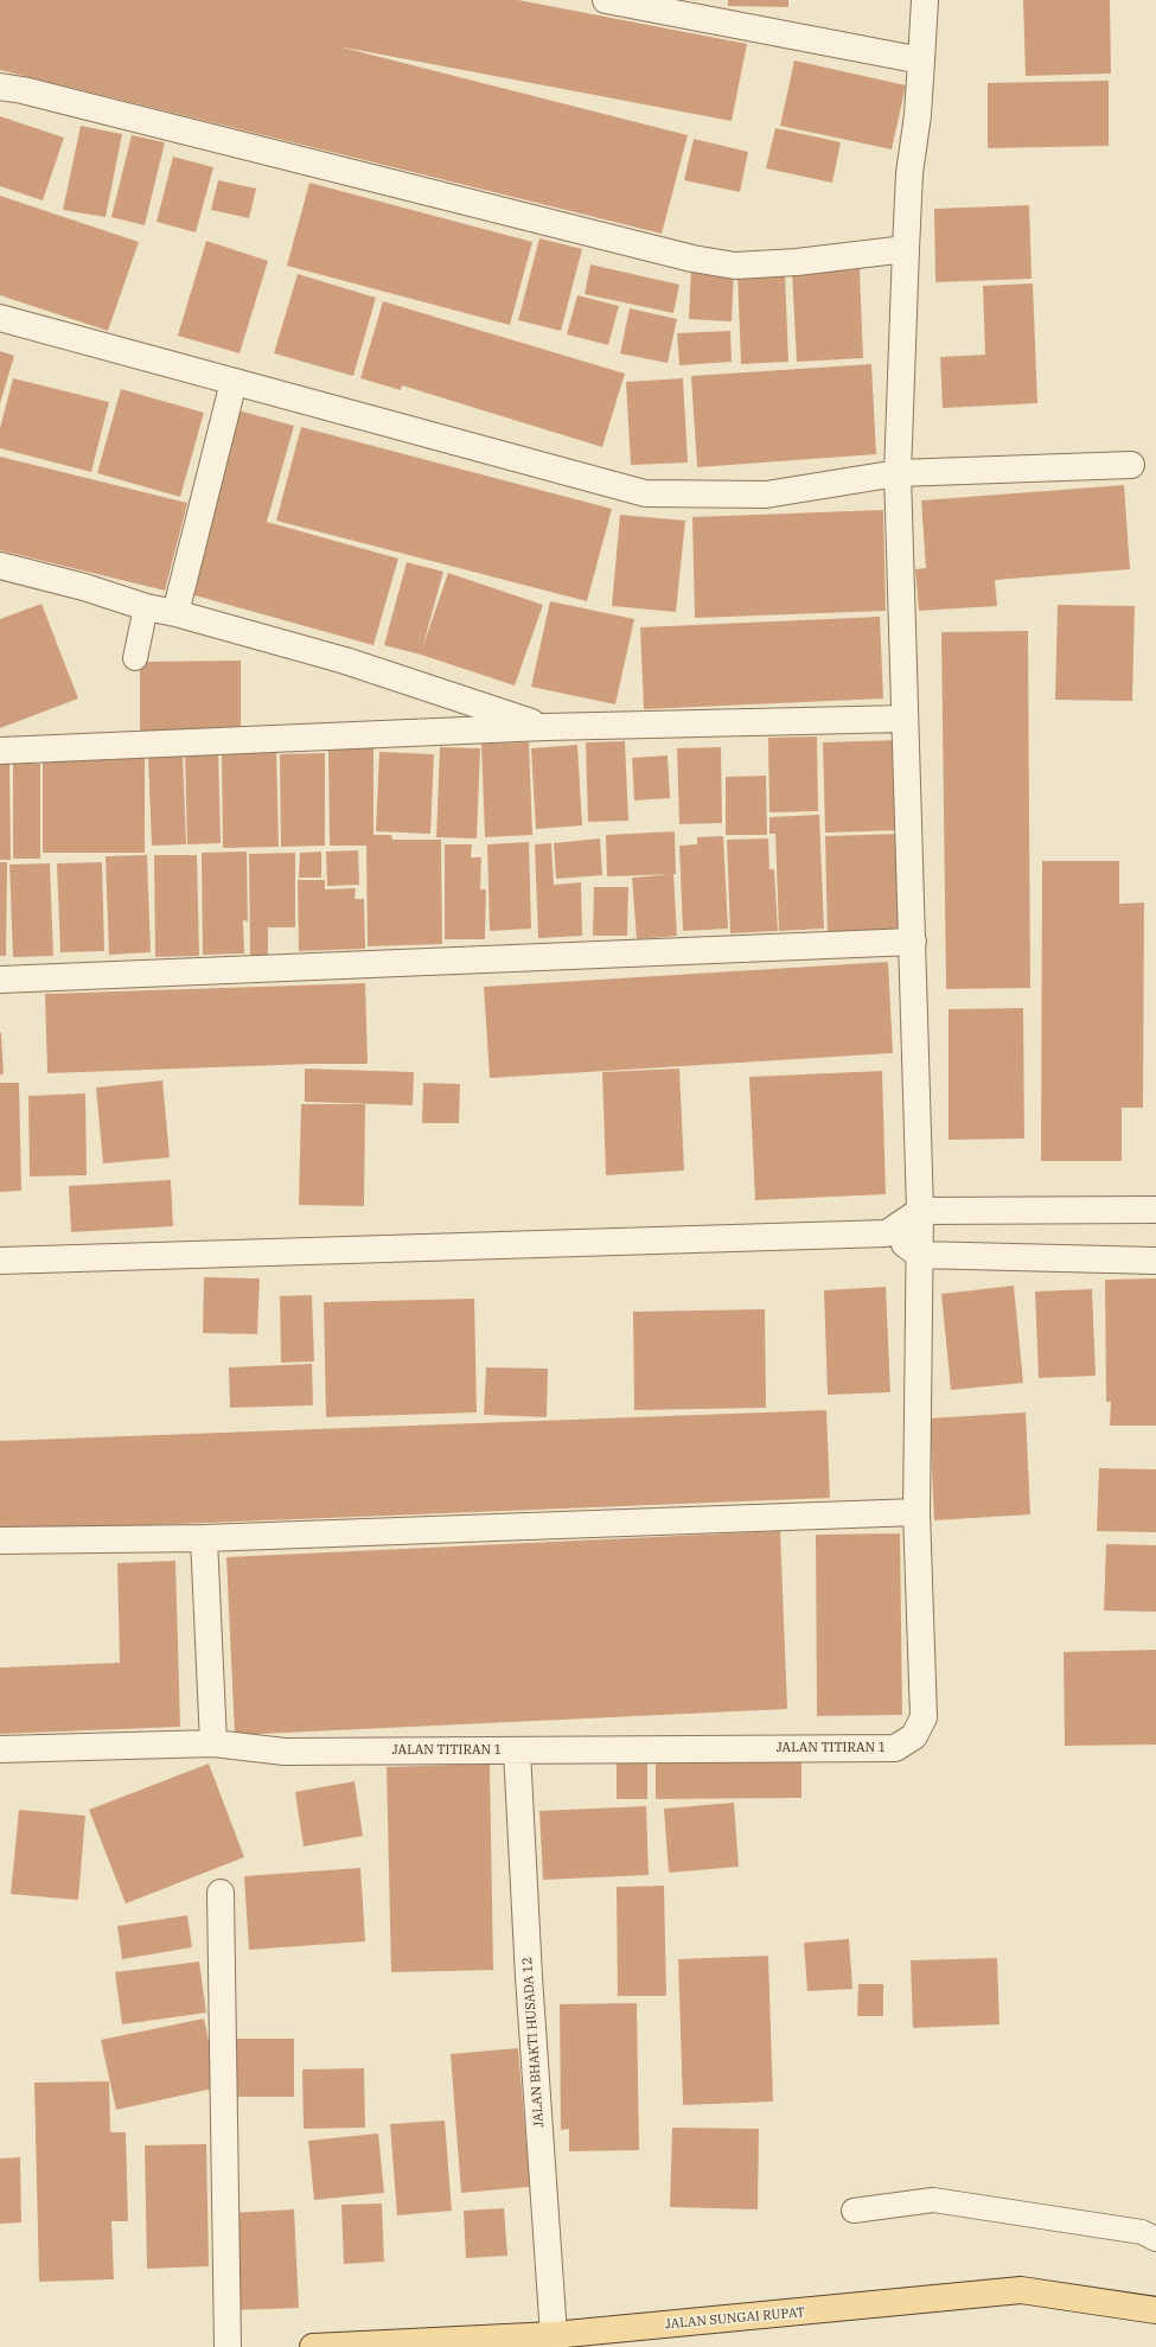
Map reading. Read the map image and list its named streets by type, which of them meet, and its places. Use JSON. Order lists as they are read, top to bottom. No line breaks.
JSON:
{"streets":{"main road":["JALAN SUNGAI RUPAT"],"street":["JALAN TITIRAN 1","JALAN BHAKTI HUSADA 12"]},"crossings":[["JALAN TITIRAN 1","JALAN BHAKTI HUSADA 12"],["JALAN BHAKTI HUSADA 12","JALAN SUNGAI RUPAT"]]}
